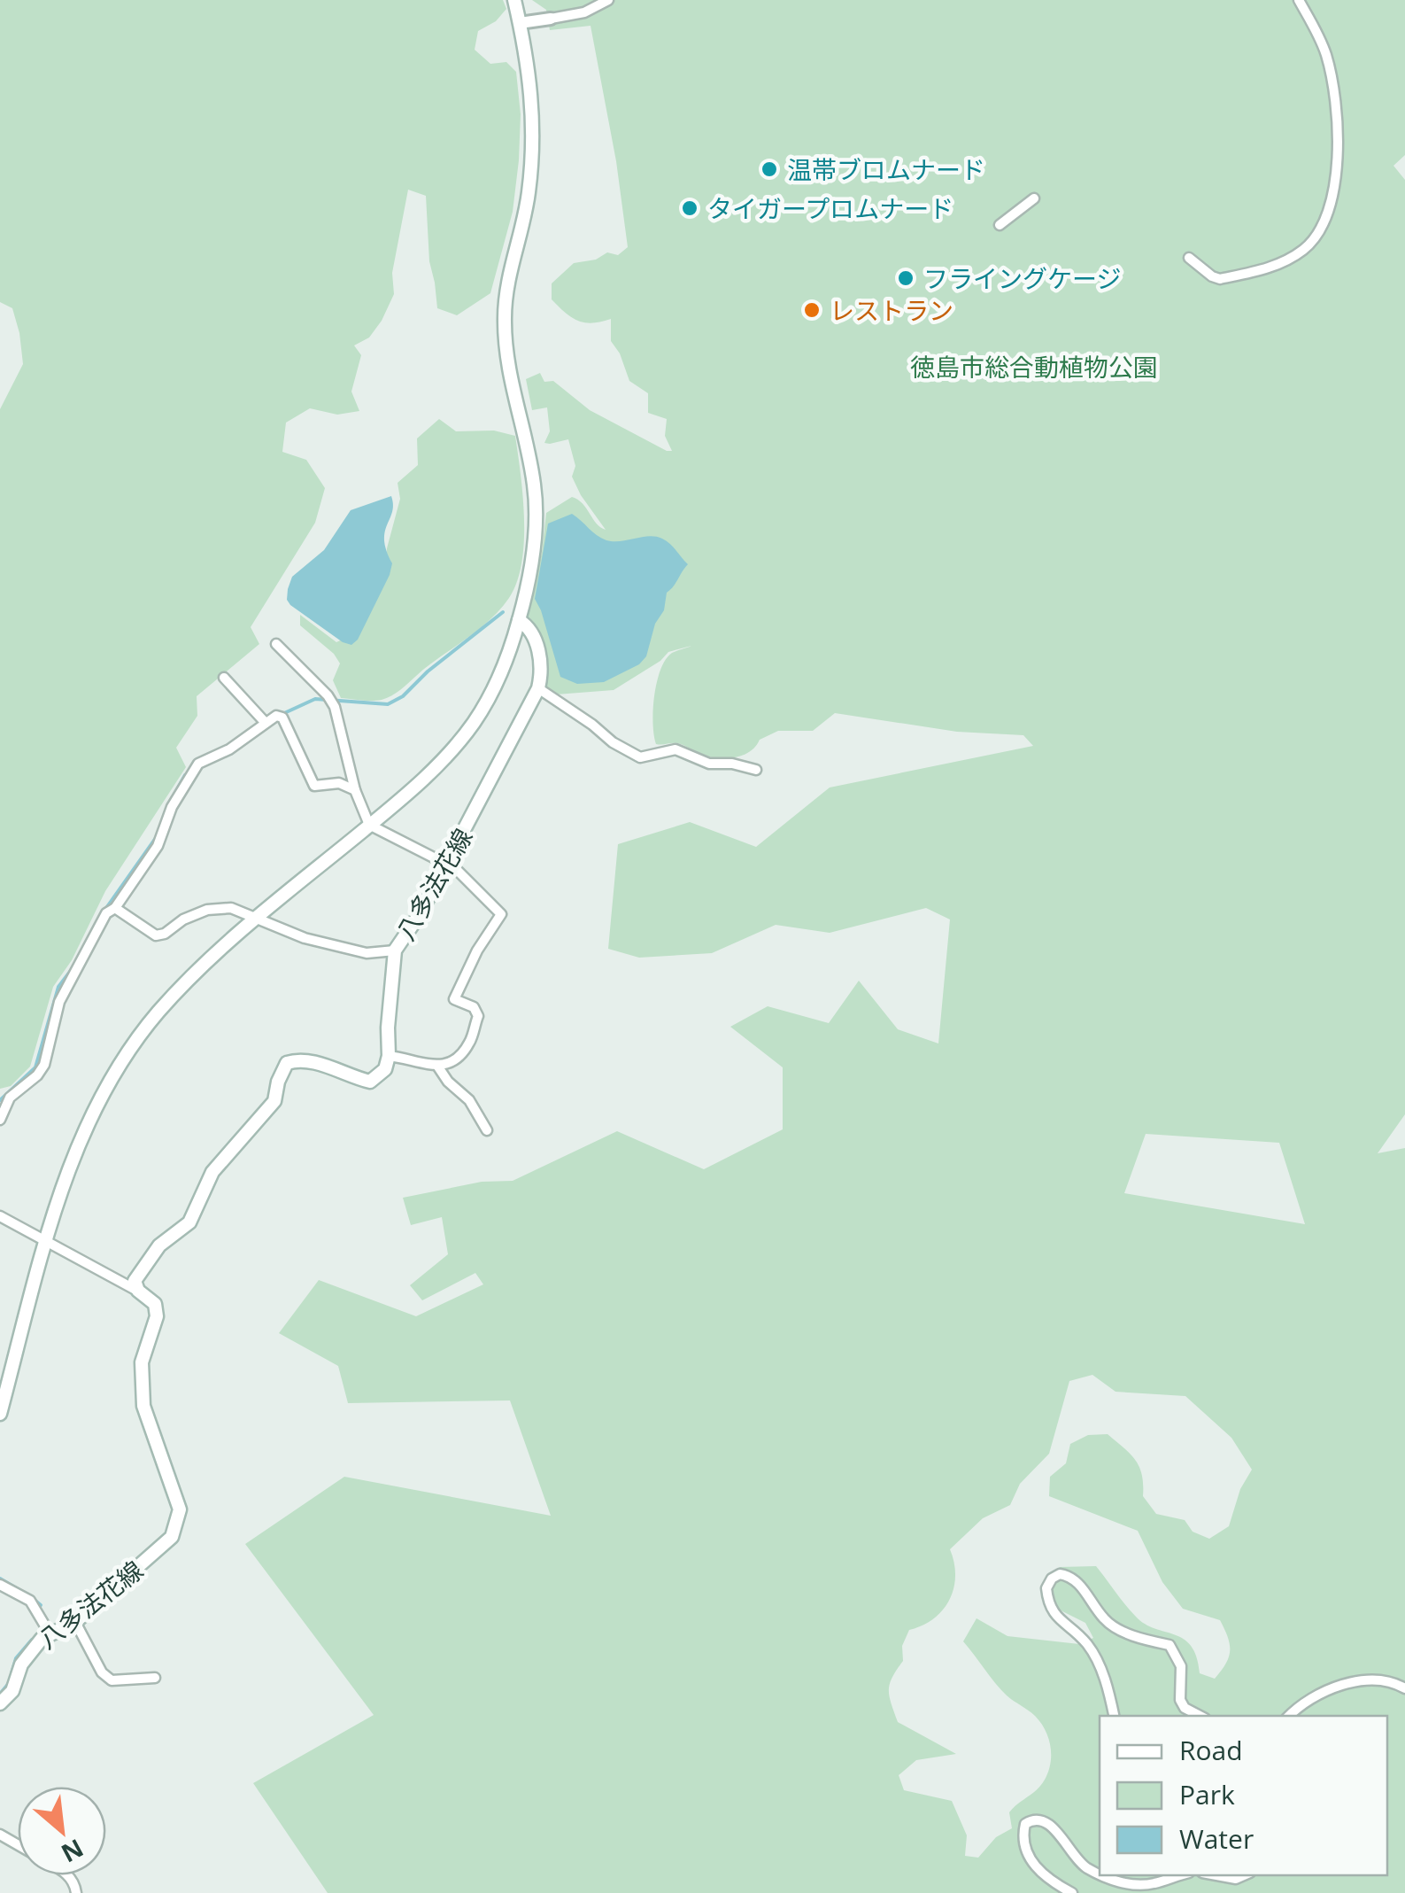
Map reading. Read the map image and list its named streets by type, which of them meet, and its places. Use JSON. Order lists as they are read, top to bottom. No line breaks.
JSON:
{"streets":{"main road":["八多法花線"]},"parks":["徳島市総合動植物公園"],"places":["温帯ブロムナード","タイガープロムナード","フライングケージ","レストラン"],"legend":["Road","Park","Water"],"north":"bottom right"}
